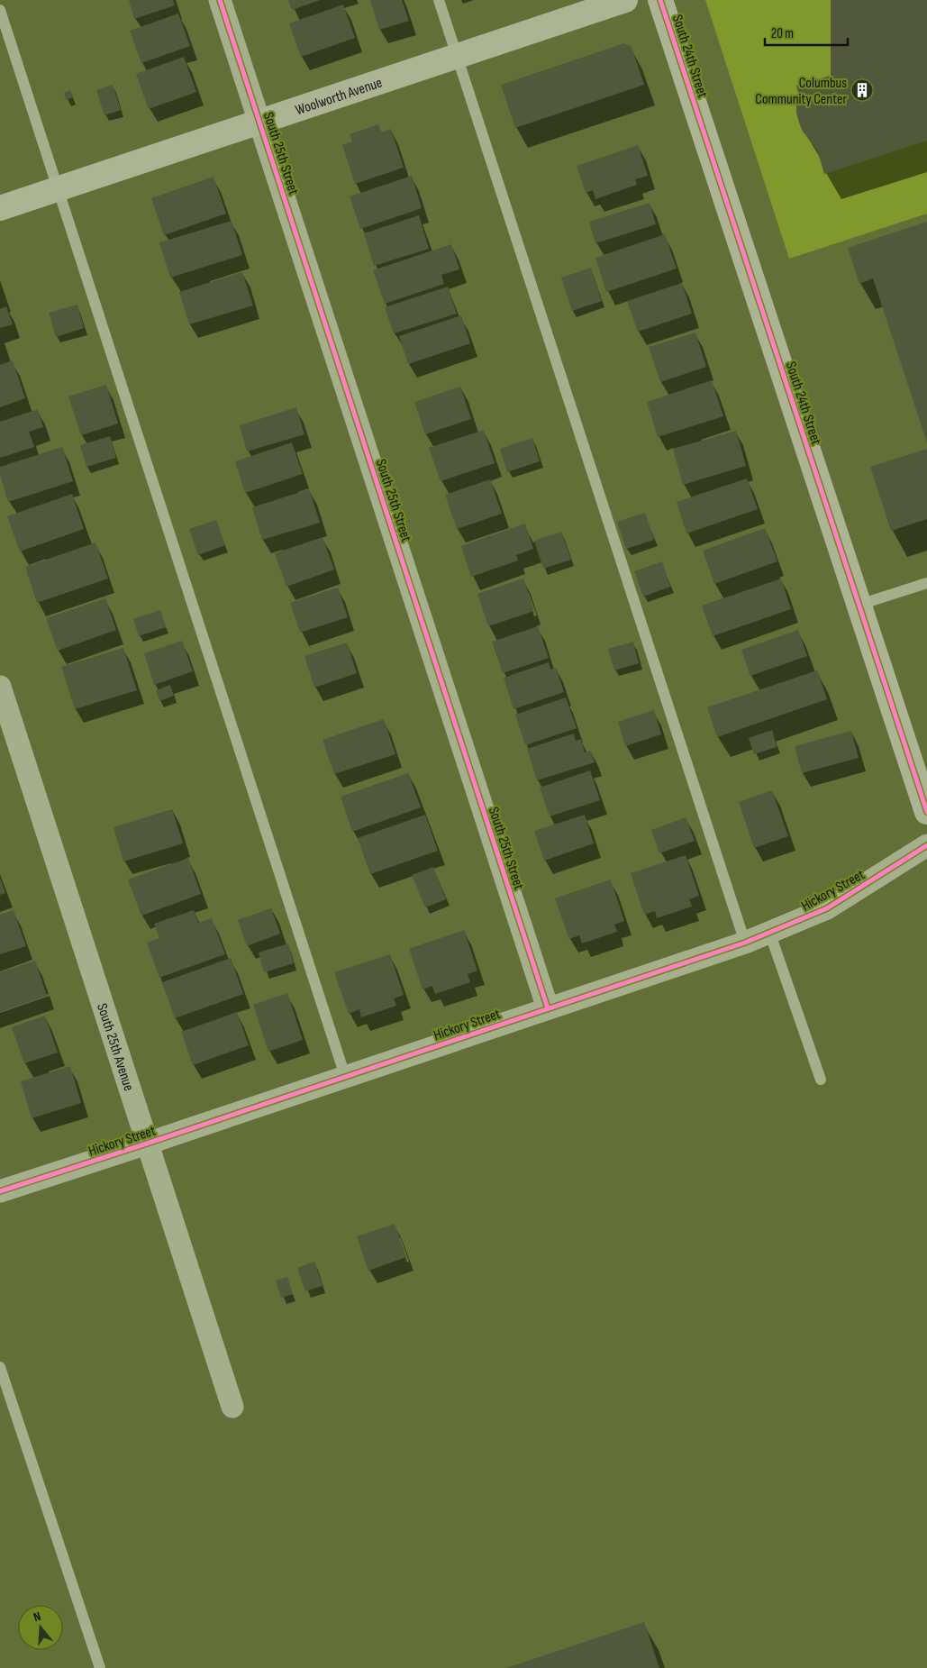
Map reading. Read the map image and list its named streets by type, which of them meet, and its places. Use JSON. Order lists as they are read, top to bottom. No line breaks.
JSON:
{"streets":{"main road":["South 24th Street","Woolworth Avenue"],"street":["South 25th Street","Hickory Street","South 25th Avenue"]},"crossings":[["Woolworth Avenue","South 25th Street"],["South 25th Street","Hickory Street"],["Hickory Street","South 25th Avenue"]],"places":{"building":["Columbus Community Center"]},"scale_bar":"20 m","north":"top"}
